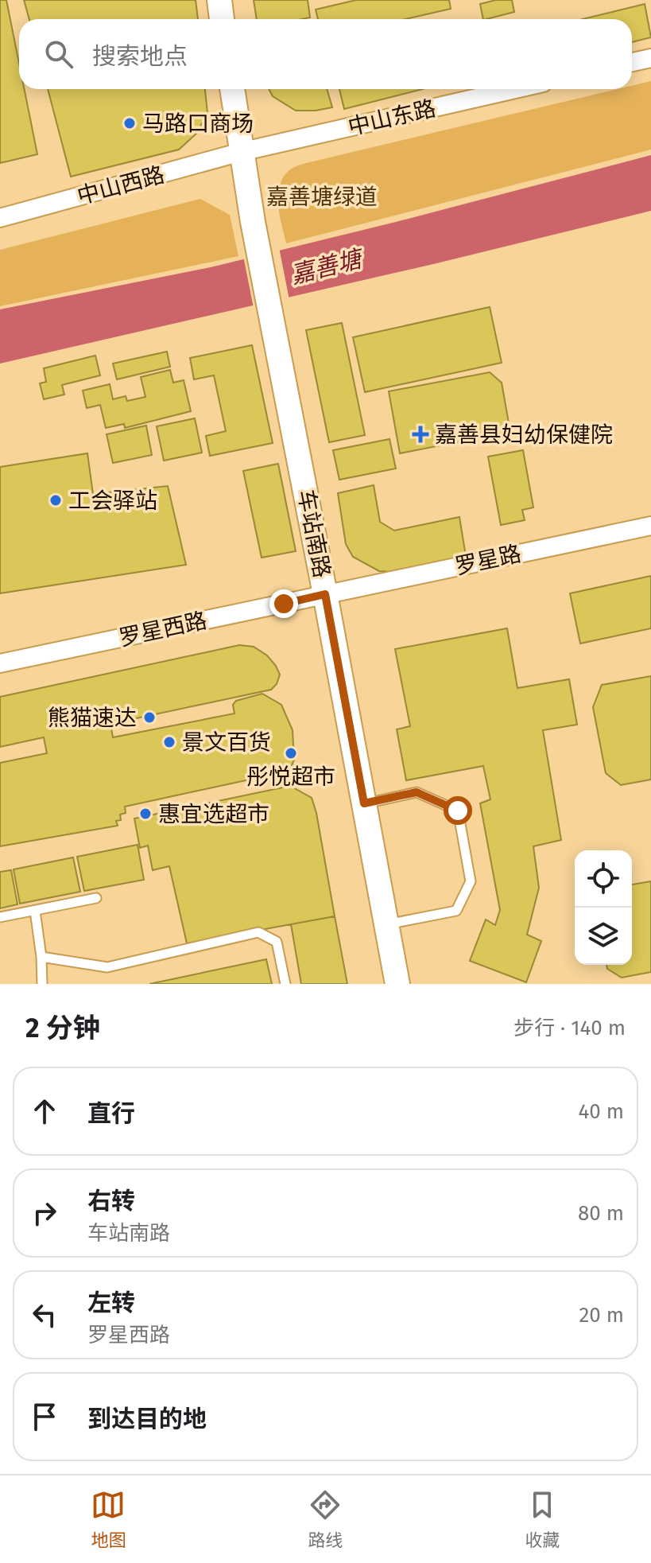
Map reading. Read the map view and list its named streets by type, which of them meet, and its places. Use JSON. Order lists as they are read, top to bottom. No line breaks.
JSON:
{"streets":{"street":["中山东路","中山西路","车站南路","罗星路","罗星西路"]},"crossings":[["中山东路","中山西路"],["中山东路","车站南路"],["中山西路","车站南路"],["车站南路","罗星路"],["车站南路","罗星西路"],["罗星路","罗星西路"]],"water":["嘉善塘"],"parks":["嘉善塘绿道"],"places":{"other":["马路口商场","工会驿站","熊猫速达","景文百货","彤悦超市","惠宜选超市"],"health":["嘉善县妇幼保健院"]},"page":{"search":"搜索地点","heading":["2 分钟","步行 · 140 m"],"list":[["直行","40 m"],["右转","车站南路","80 m"],["左转","罗星西路","20 m"],"到达目的地"],"nav":["地图","路线","收藏"]}}
